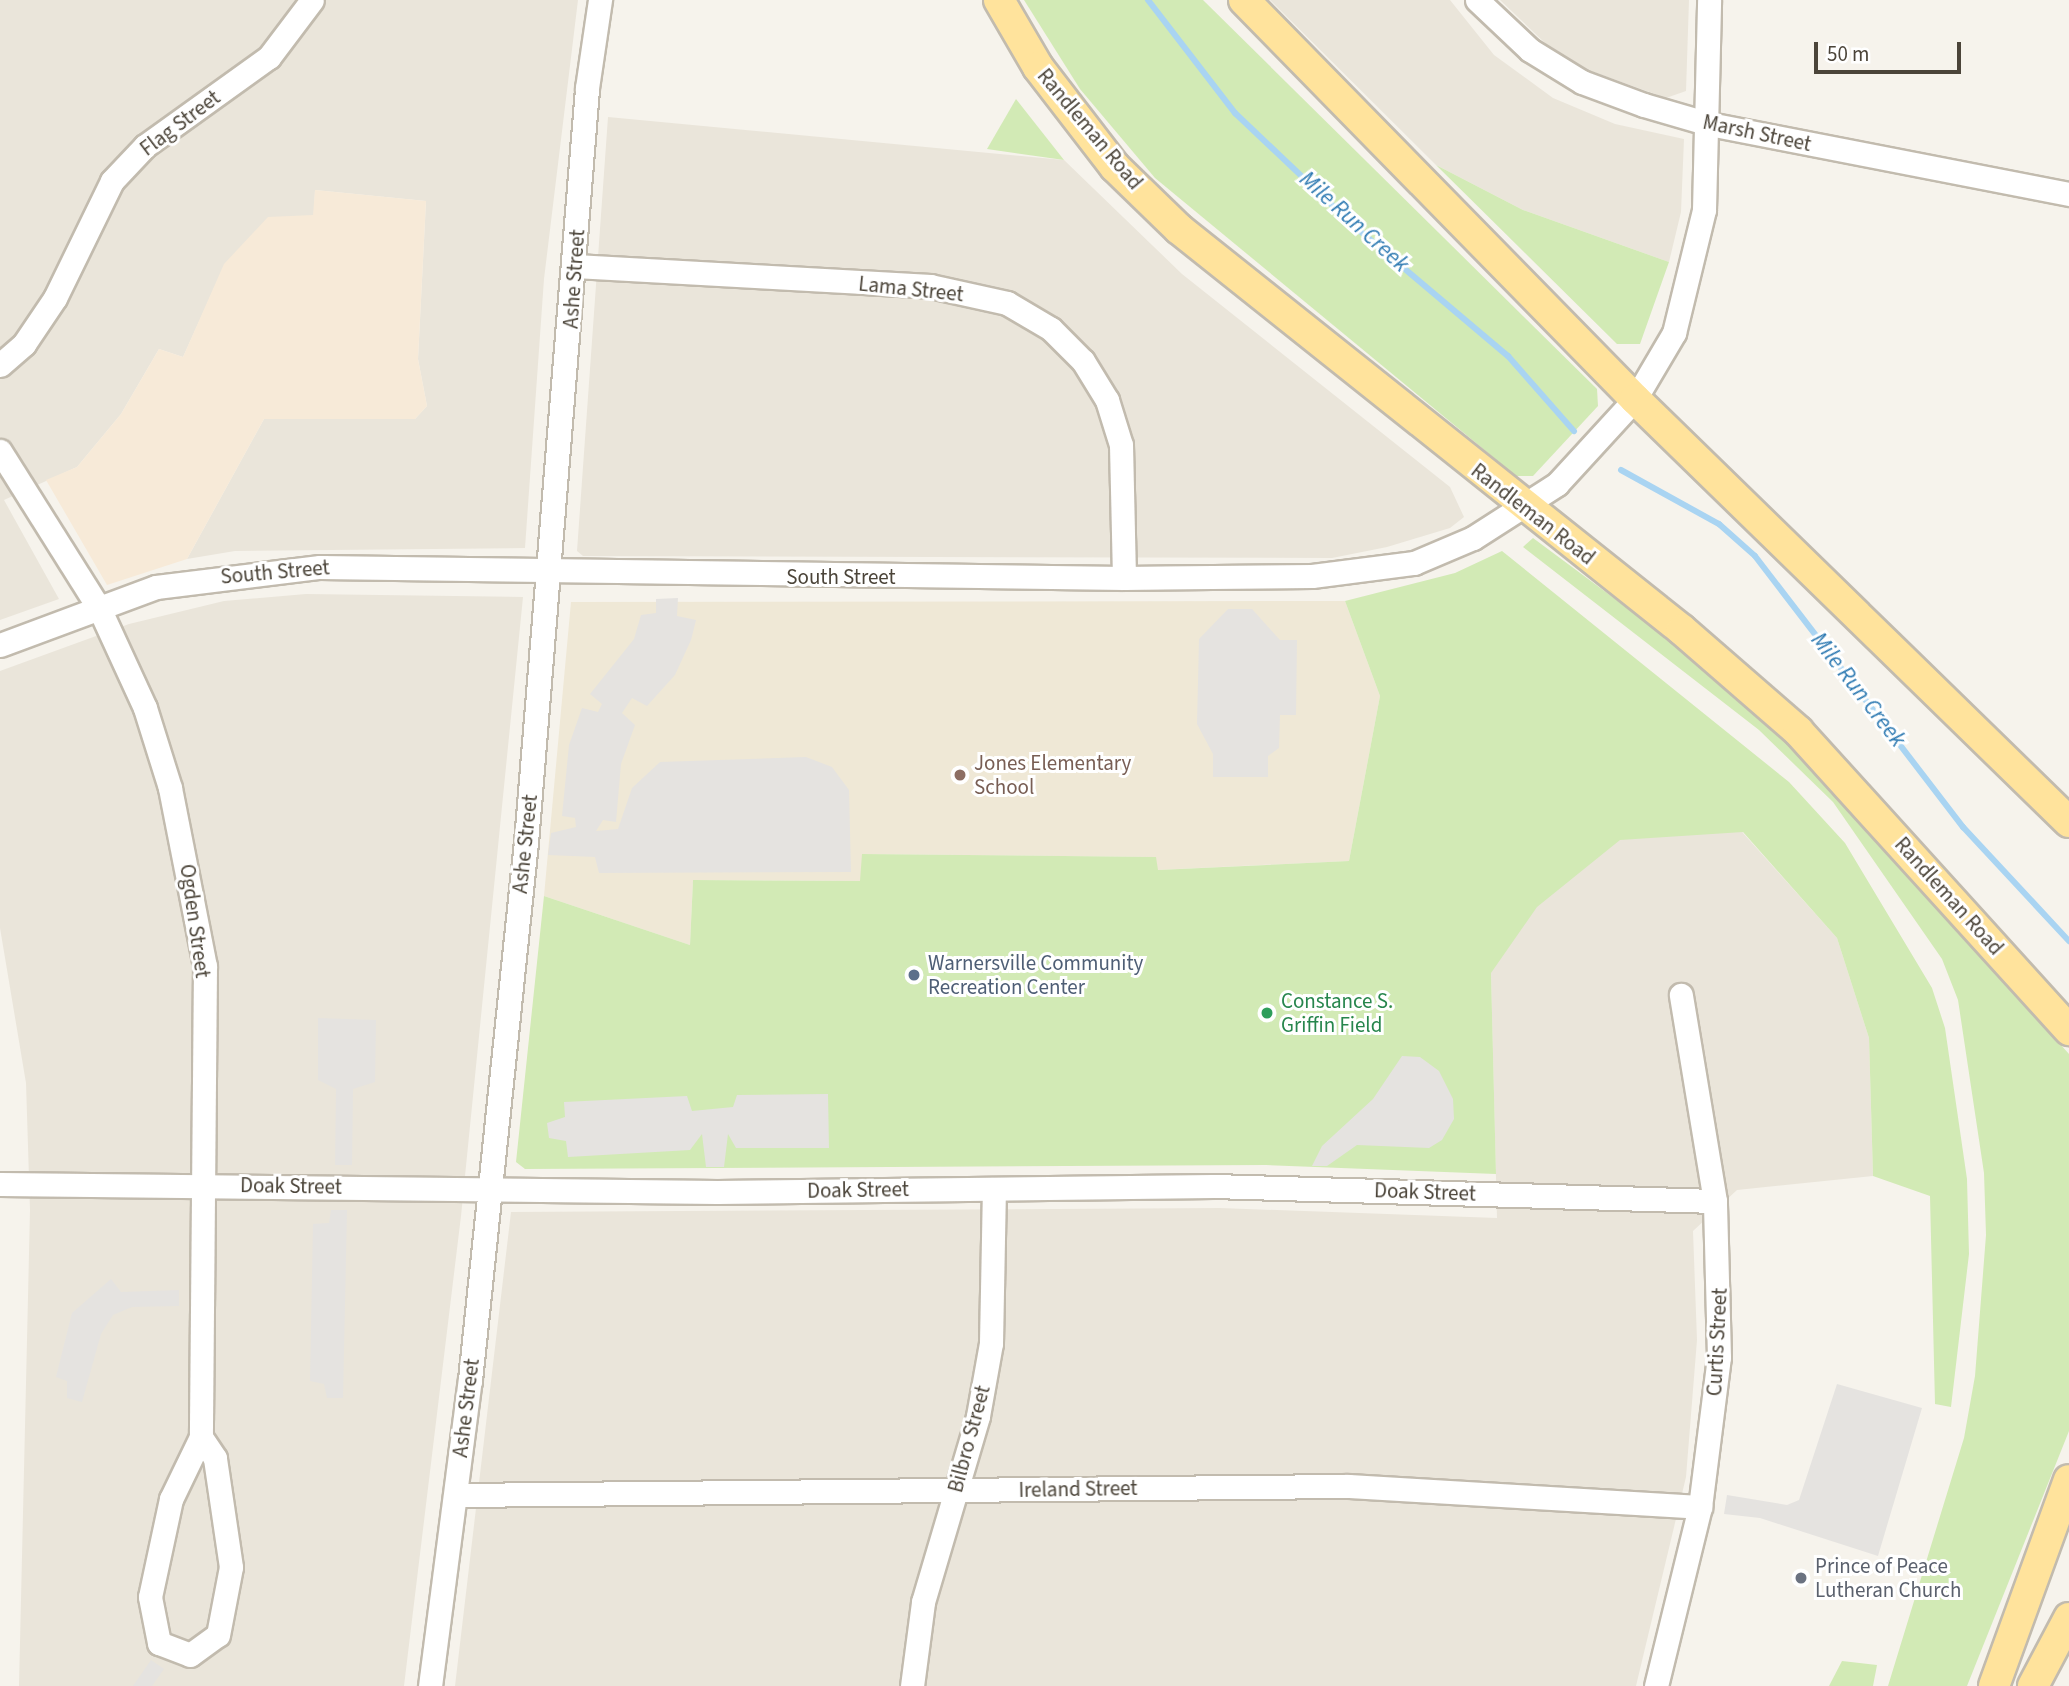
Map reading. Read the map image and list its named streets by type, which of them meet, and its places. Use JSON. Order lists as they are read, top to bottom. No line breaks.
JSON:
{"streets":{"main road":["Randleman Road"],"street":["Flag Street","Marsh Street","Ashe Street","Lama Street","South Street","Ogden Street","Doak Street","Curtis Street","Bilbro Street","Ireland Street"]},"crossings":[["Randleman Road","South Street"],["Marsh Street","South Street"],["Ashe Street","Lama Street"],["Ashe Street","South Street"],["Ashe Street","Doak Street"],["Ashe Street","Ireland Street"],["Lama Street","South Street"],["South Street","Ogden Street"],["Ogden Street","Doak Street"],["Doak Street","Curtis Street"],["Doak Street","Bilbro Street"],["Curtis Street","Ireland Street"],["Bilbro Street","Ireland Street"]],"water":["Mile Run Creek"],"places":["Jones Elementary School","Warnersville Community Recreation Center","Constance S. Griffin Field","Prince of Peace Lutheran Church"],"scale_bar":"50 m"}
